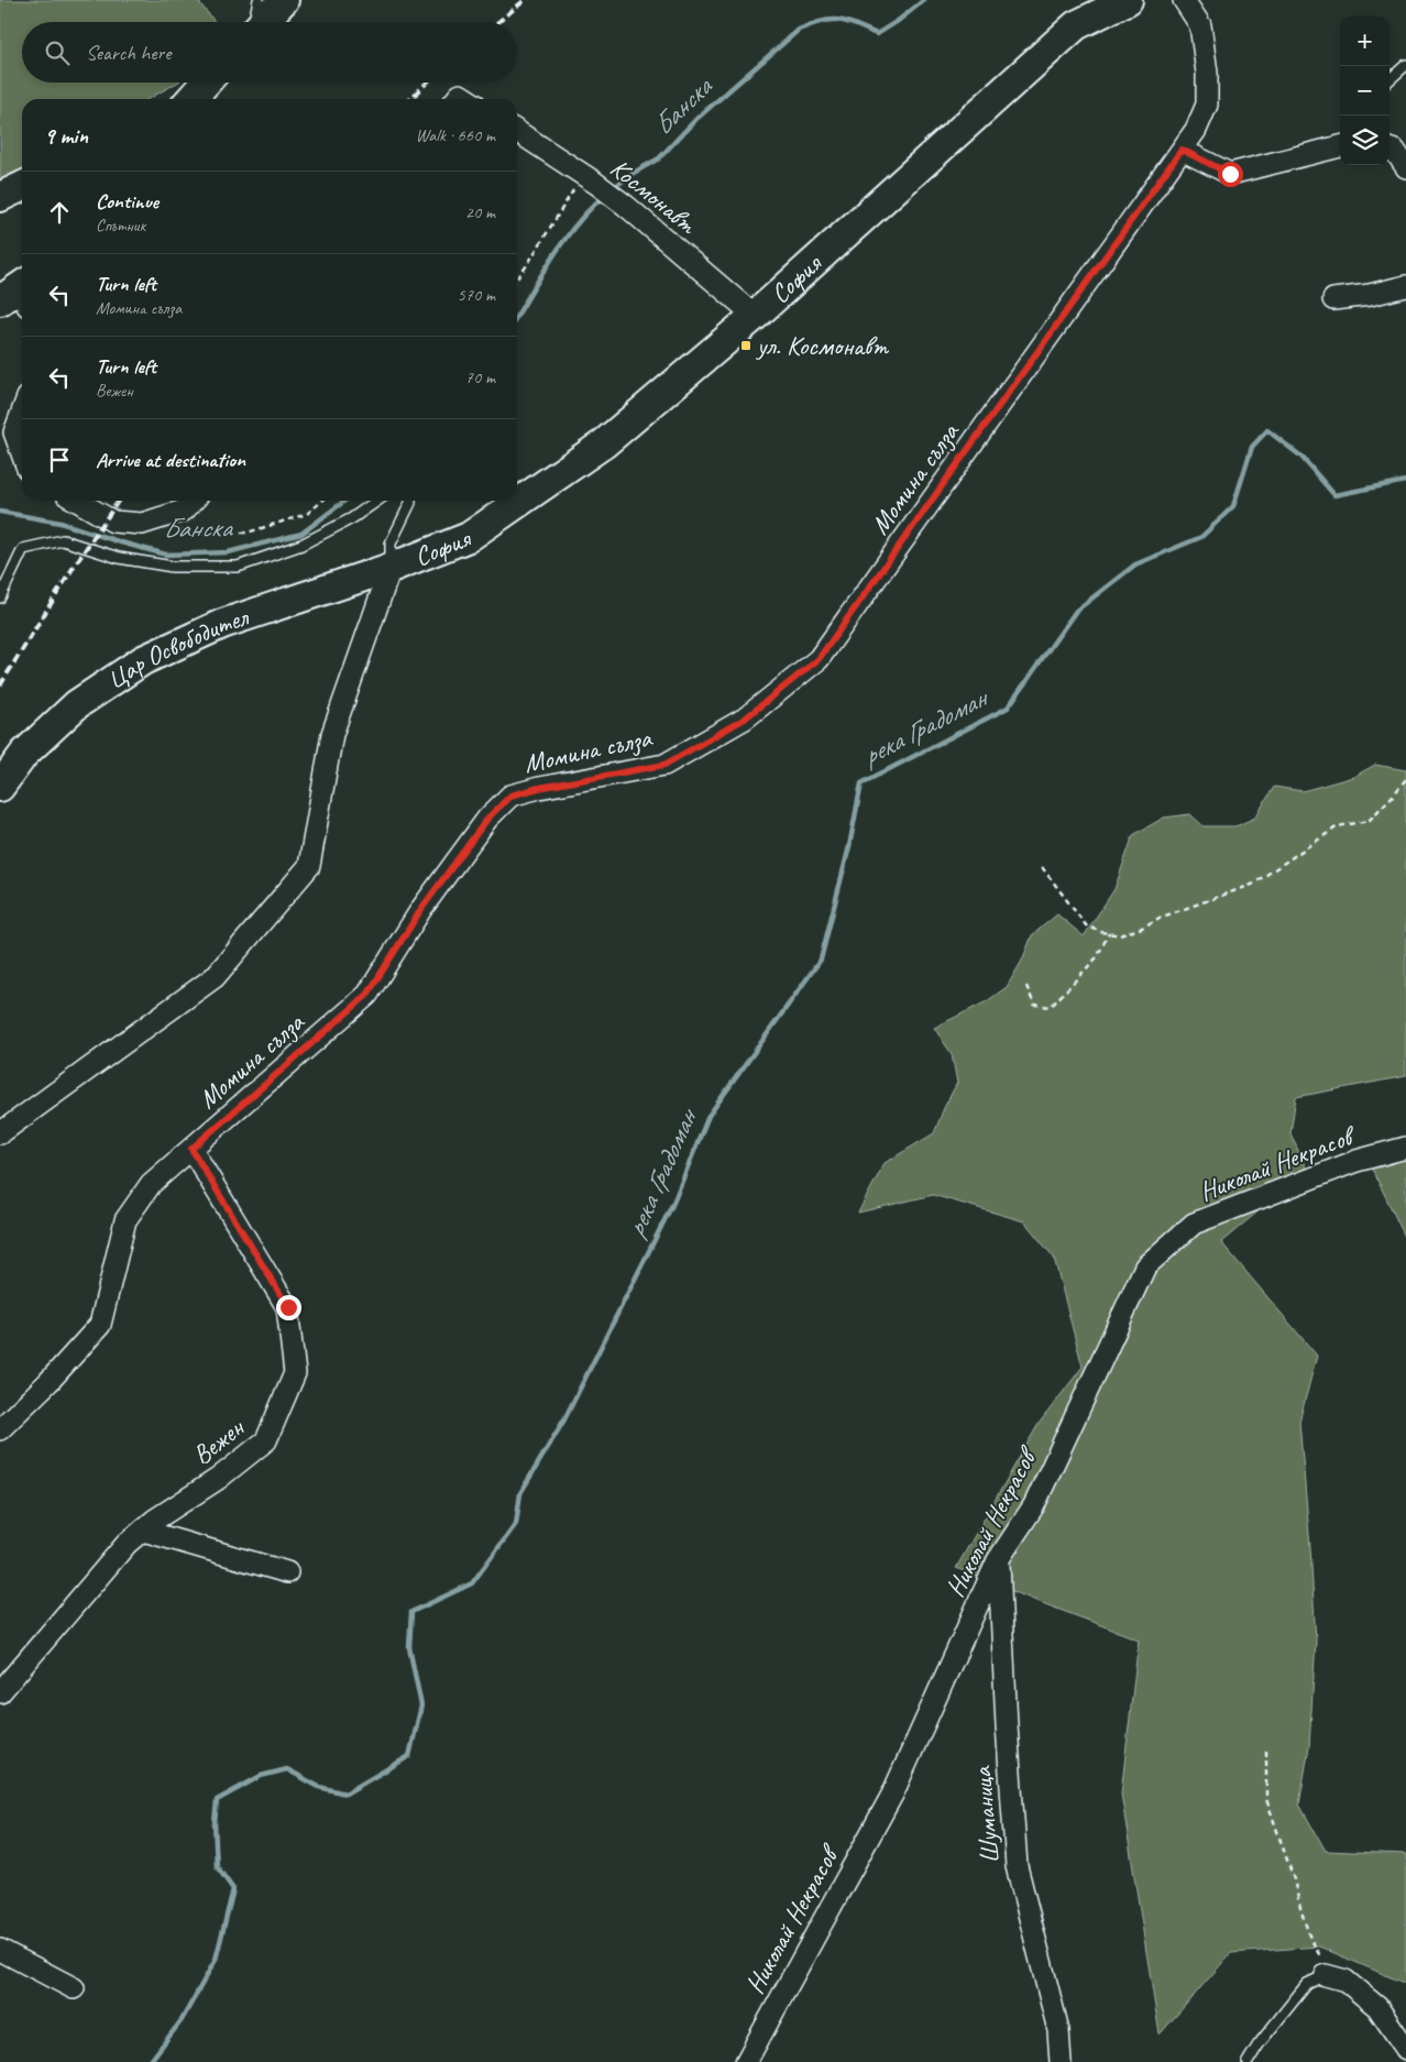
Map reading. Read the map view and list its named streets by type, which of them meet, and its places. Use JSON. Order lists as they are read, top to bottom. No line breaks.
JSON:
{"streets":{"street":["Космонавт","София","Момина сълза","Цар Освободител","Николай Некрасов","Вежен","Шуманица"]},"crossings":[["Космонавт","София"],["София","Цар Освободител"],["Момина сълза","Вежен"],["Николай Некрасов","Шуманица"]],"water":["Банска","река Градоман"],"places":{"transit":["ул. Космонавт"]},"page":{"map_buttons":["+","−"],"search":"Search here","heading":["9 min","Walk · 660 m"],"list":[["Continue","Спътник","20 m"],["Turn left","Момина сълза","570 m"],["Turn left","Вежен","70 m"],"Arrive at destination"]}}
